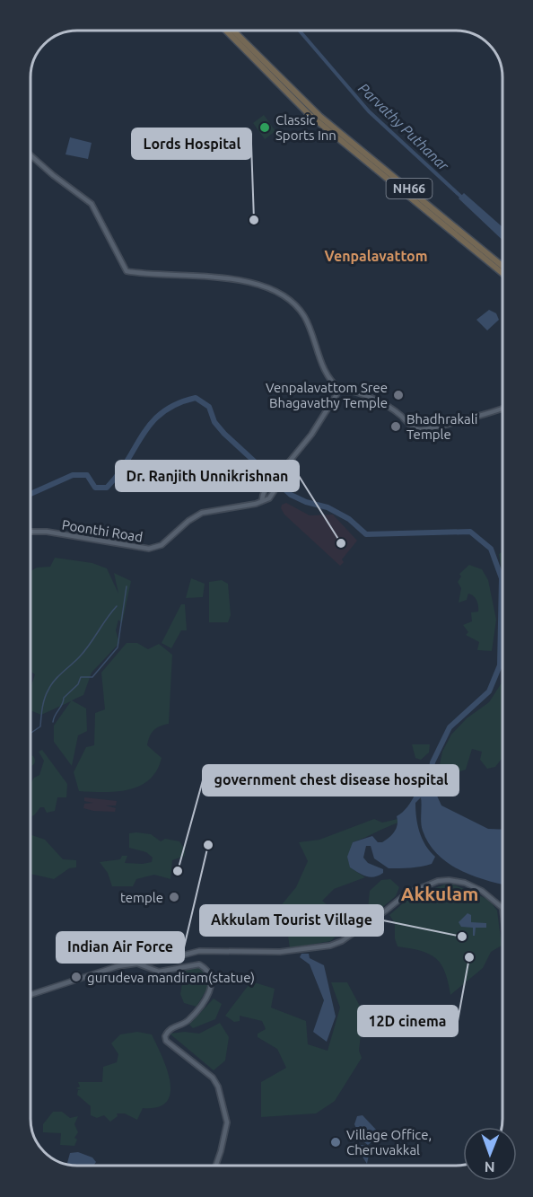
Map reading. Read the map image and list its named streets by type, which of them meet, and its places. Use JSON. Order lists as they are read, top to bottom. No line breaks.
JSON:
{"streets":{"highway":["NH66"],"main road":["Poonthi Road"]},"districts":["Venpalavattom","Akkulam"],"water":["Parvathy Puthanar"],"places":["Classic Sports Inn","Lords Hospital","Venpalavattom Sree Bhagavathy Temple","Bhadhrakali Temple","Dr. Ranjith Unnikrishnan","Indian Air Force","government chest disease hospital","temple","Akkulam Tourist Village","12D cinema","gurudeva mandiram(statue)","Village Office, Cheruvakkal"],"north":"bottom"}
